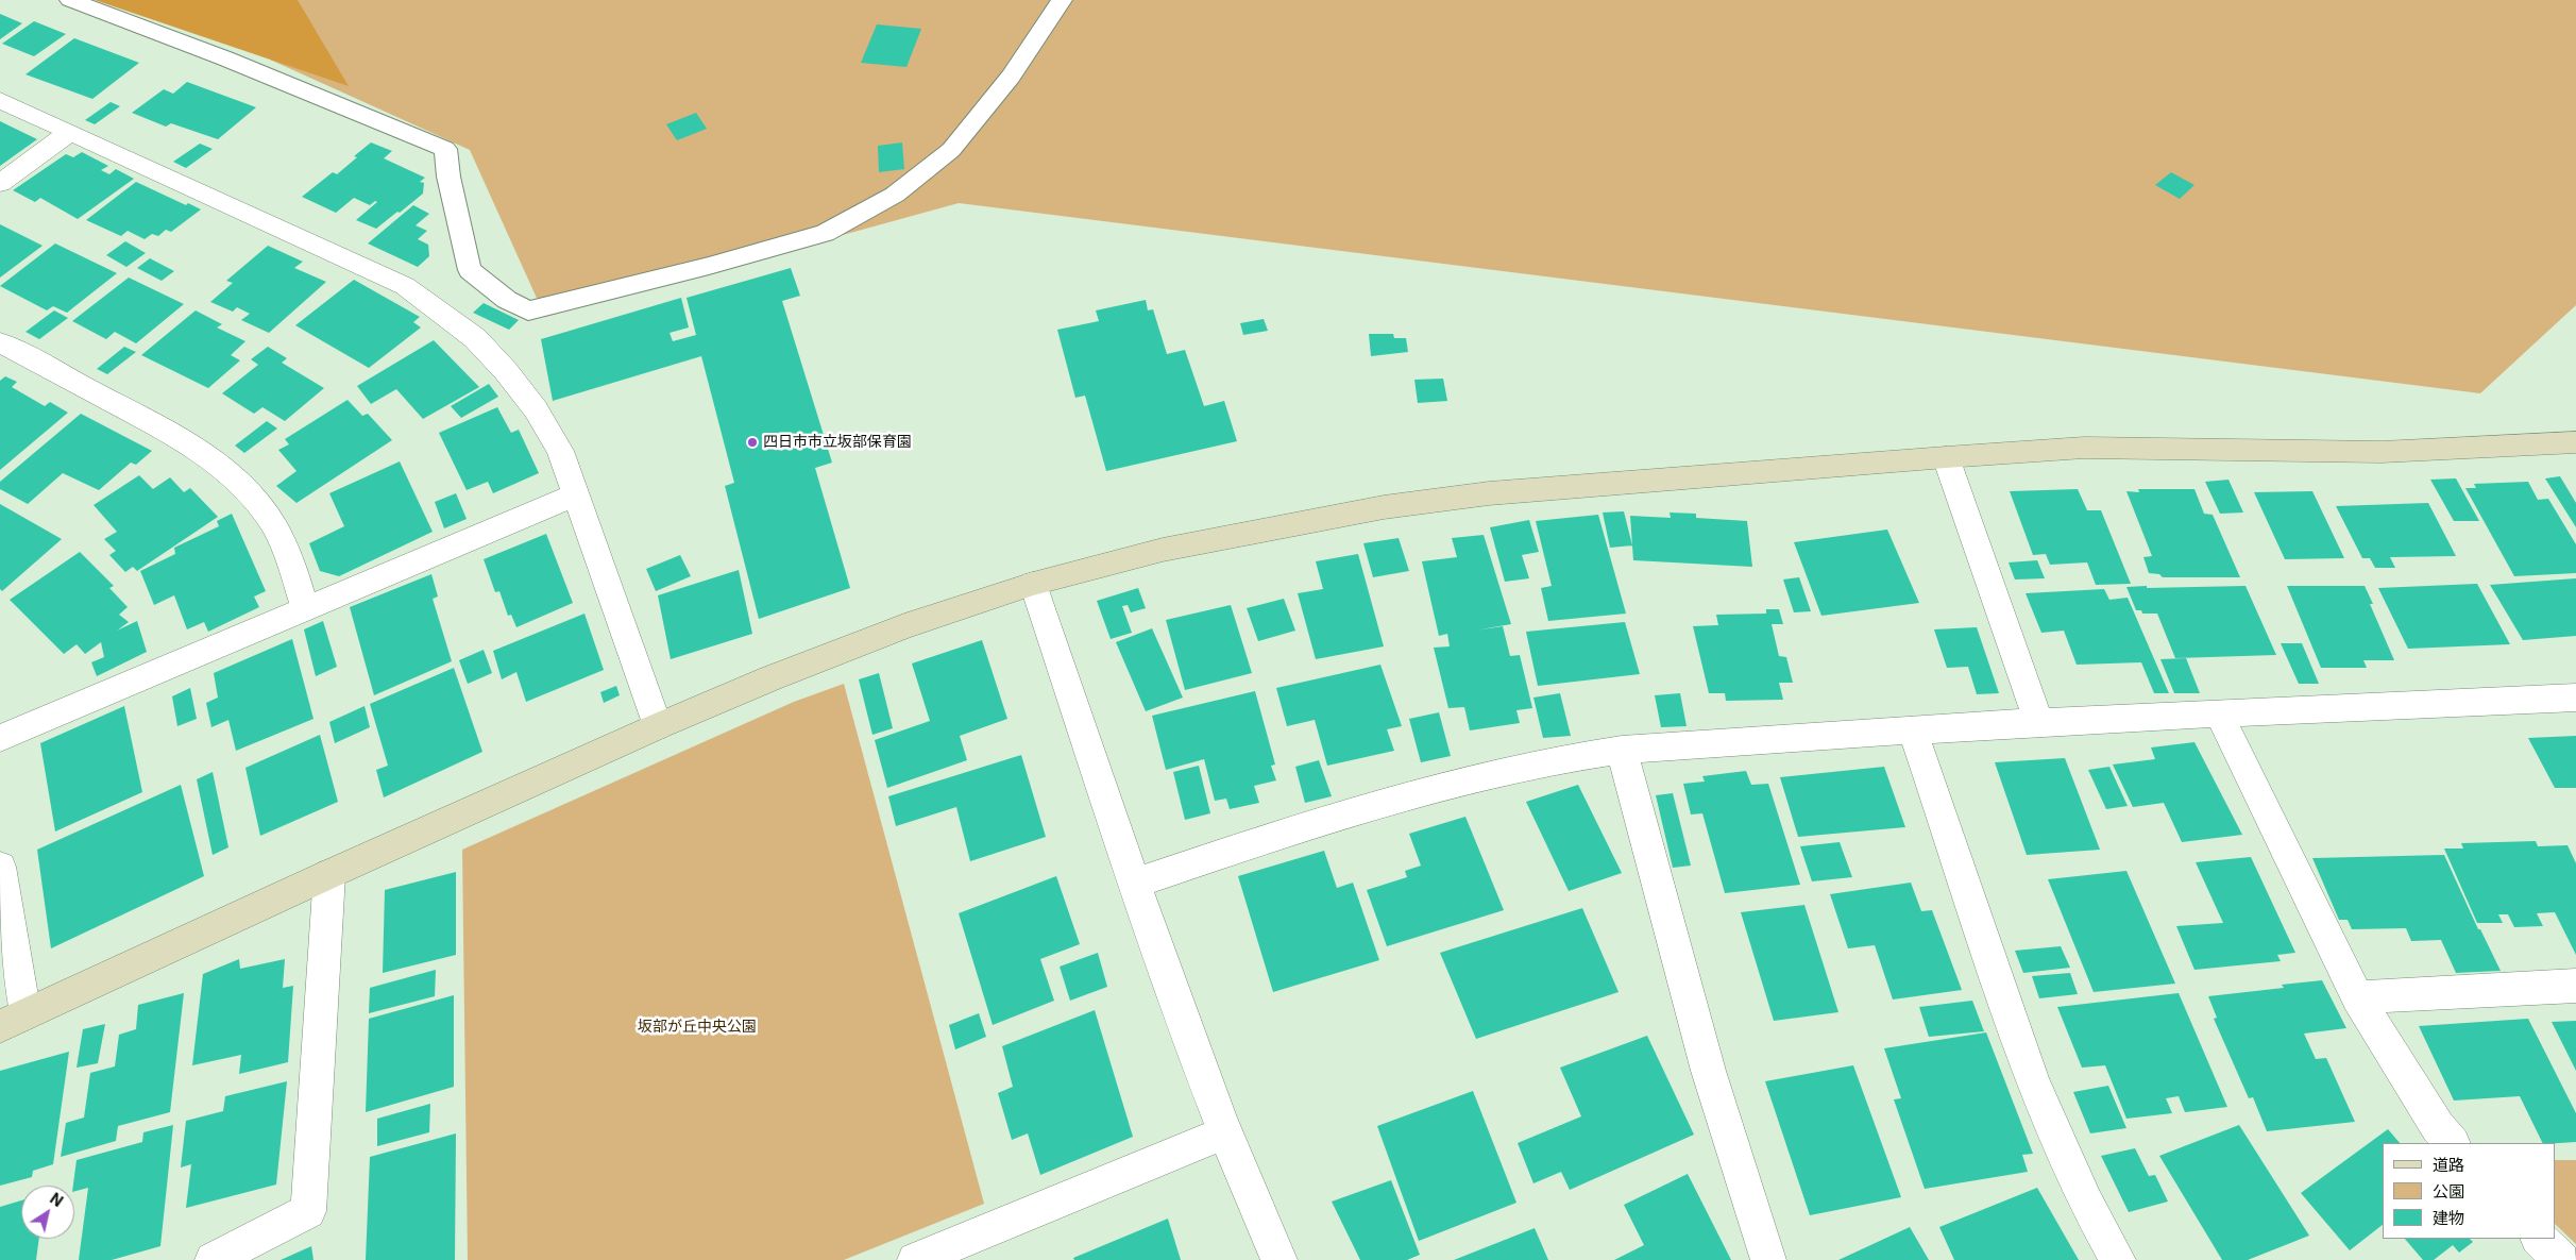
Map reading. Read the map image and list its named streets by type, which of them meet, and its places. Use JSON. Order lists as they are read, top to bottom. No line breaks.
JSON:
{"parks":["坂部が丘中央公園"],"places":["四日市市立坂部保育園"],"legend":["道路","公園","建物"],"north":"top right"}
